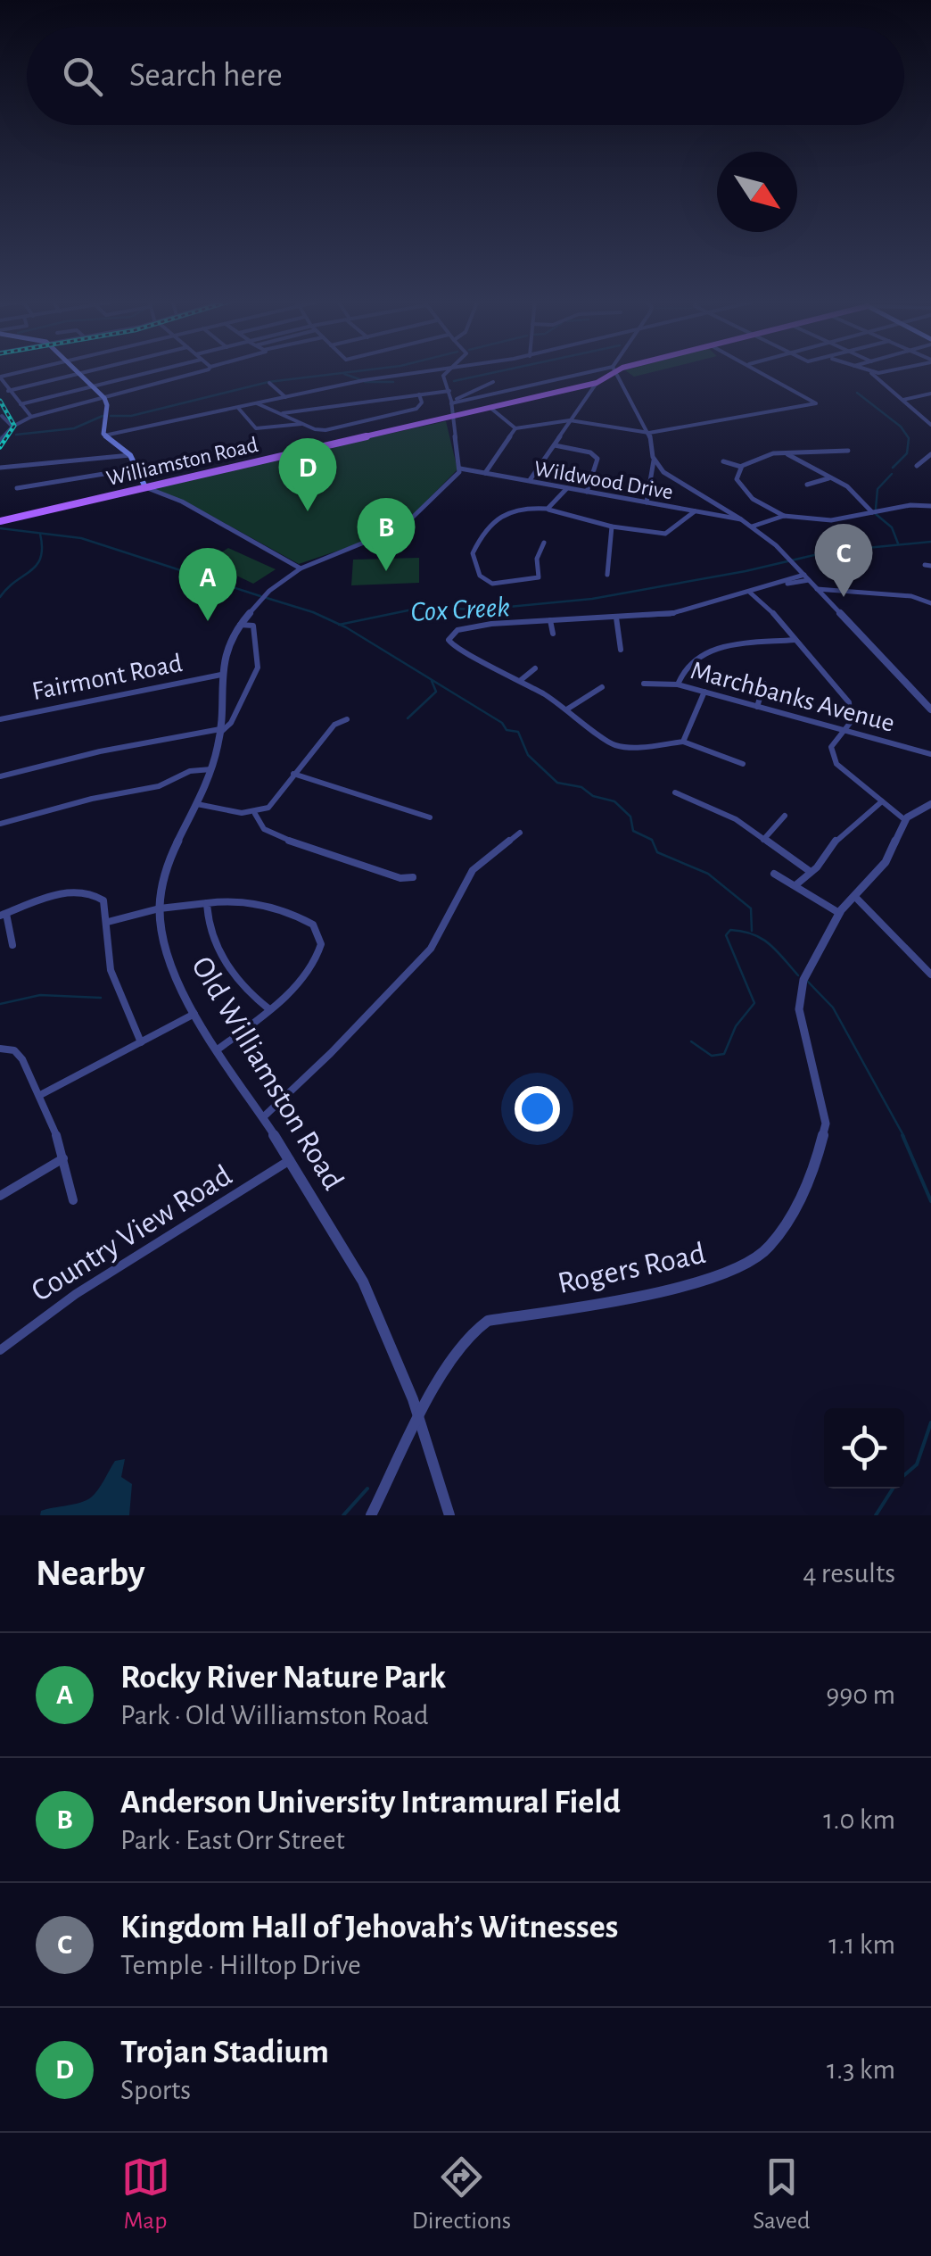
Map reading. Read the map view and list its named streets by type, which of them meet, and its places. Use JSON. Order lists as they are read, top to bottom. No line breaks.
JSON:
{"streets":{"main road":["Williamston Road"],"street":["Wildwood Drive","Fairmont Road","Marchbanks Avenue","Old Williamston Road","Country View Road","Rogers Road"]},"crossings":[["Wildwood Drive","Old Williamston Road"],["Fairmont Road","Old Williamston Road"],["Old Williamston Road","Country View Road"],["Old Williamston Road","Rogers Road"]],"water":["Cox Creek"],"north":"bottom right","page":{"search":"Search here","pins":["D","B","C","A"],"heading":["Nearby","4 results"],"list":[{"mark":"A","name":"Rocky River Nature Park","note":"Park · Old Williamston Road","value":"990 m"},{"mark":"B","name":"Anderson University Intramural Field","note":"Park · East Orr Street","value":"1.0 km"},{"mark":"C","name":"Kingdom Hall of Jehovah’s Witnesses","note":"Temple · Hilltop Drive","value":"1.1 km"},{"mark":"D","name":"Trojan Stadium","note":"Sports","value":"1.3 km"}],"nav":["Map","Directions","Saved"]}}
